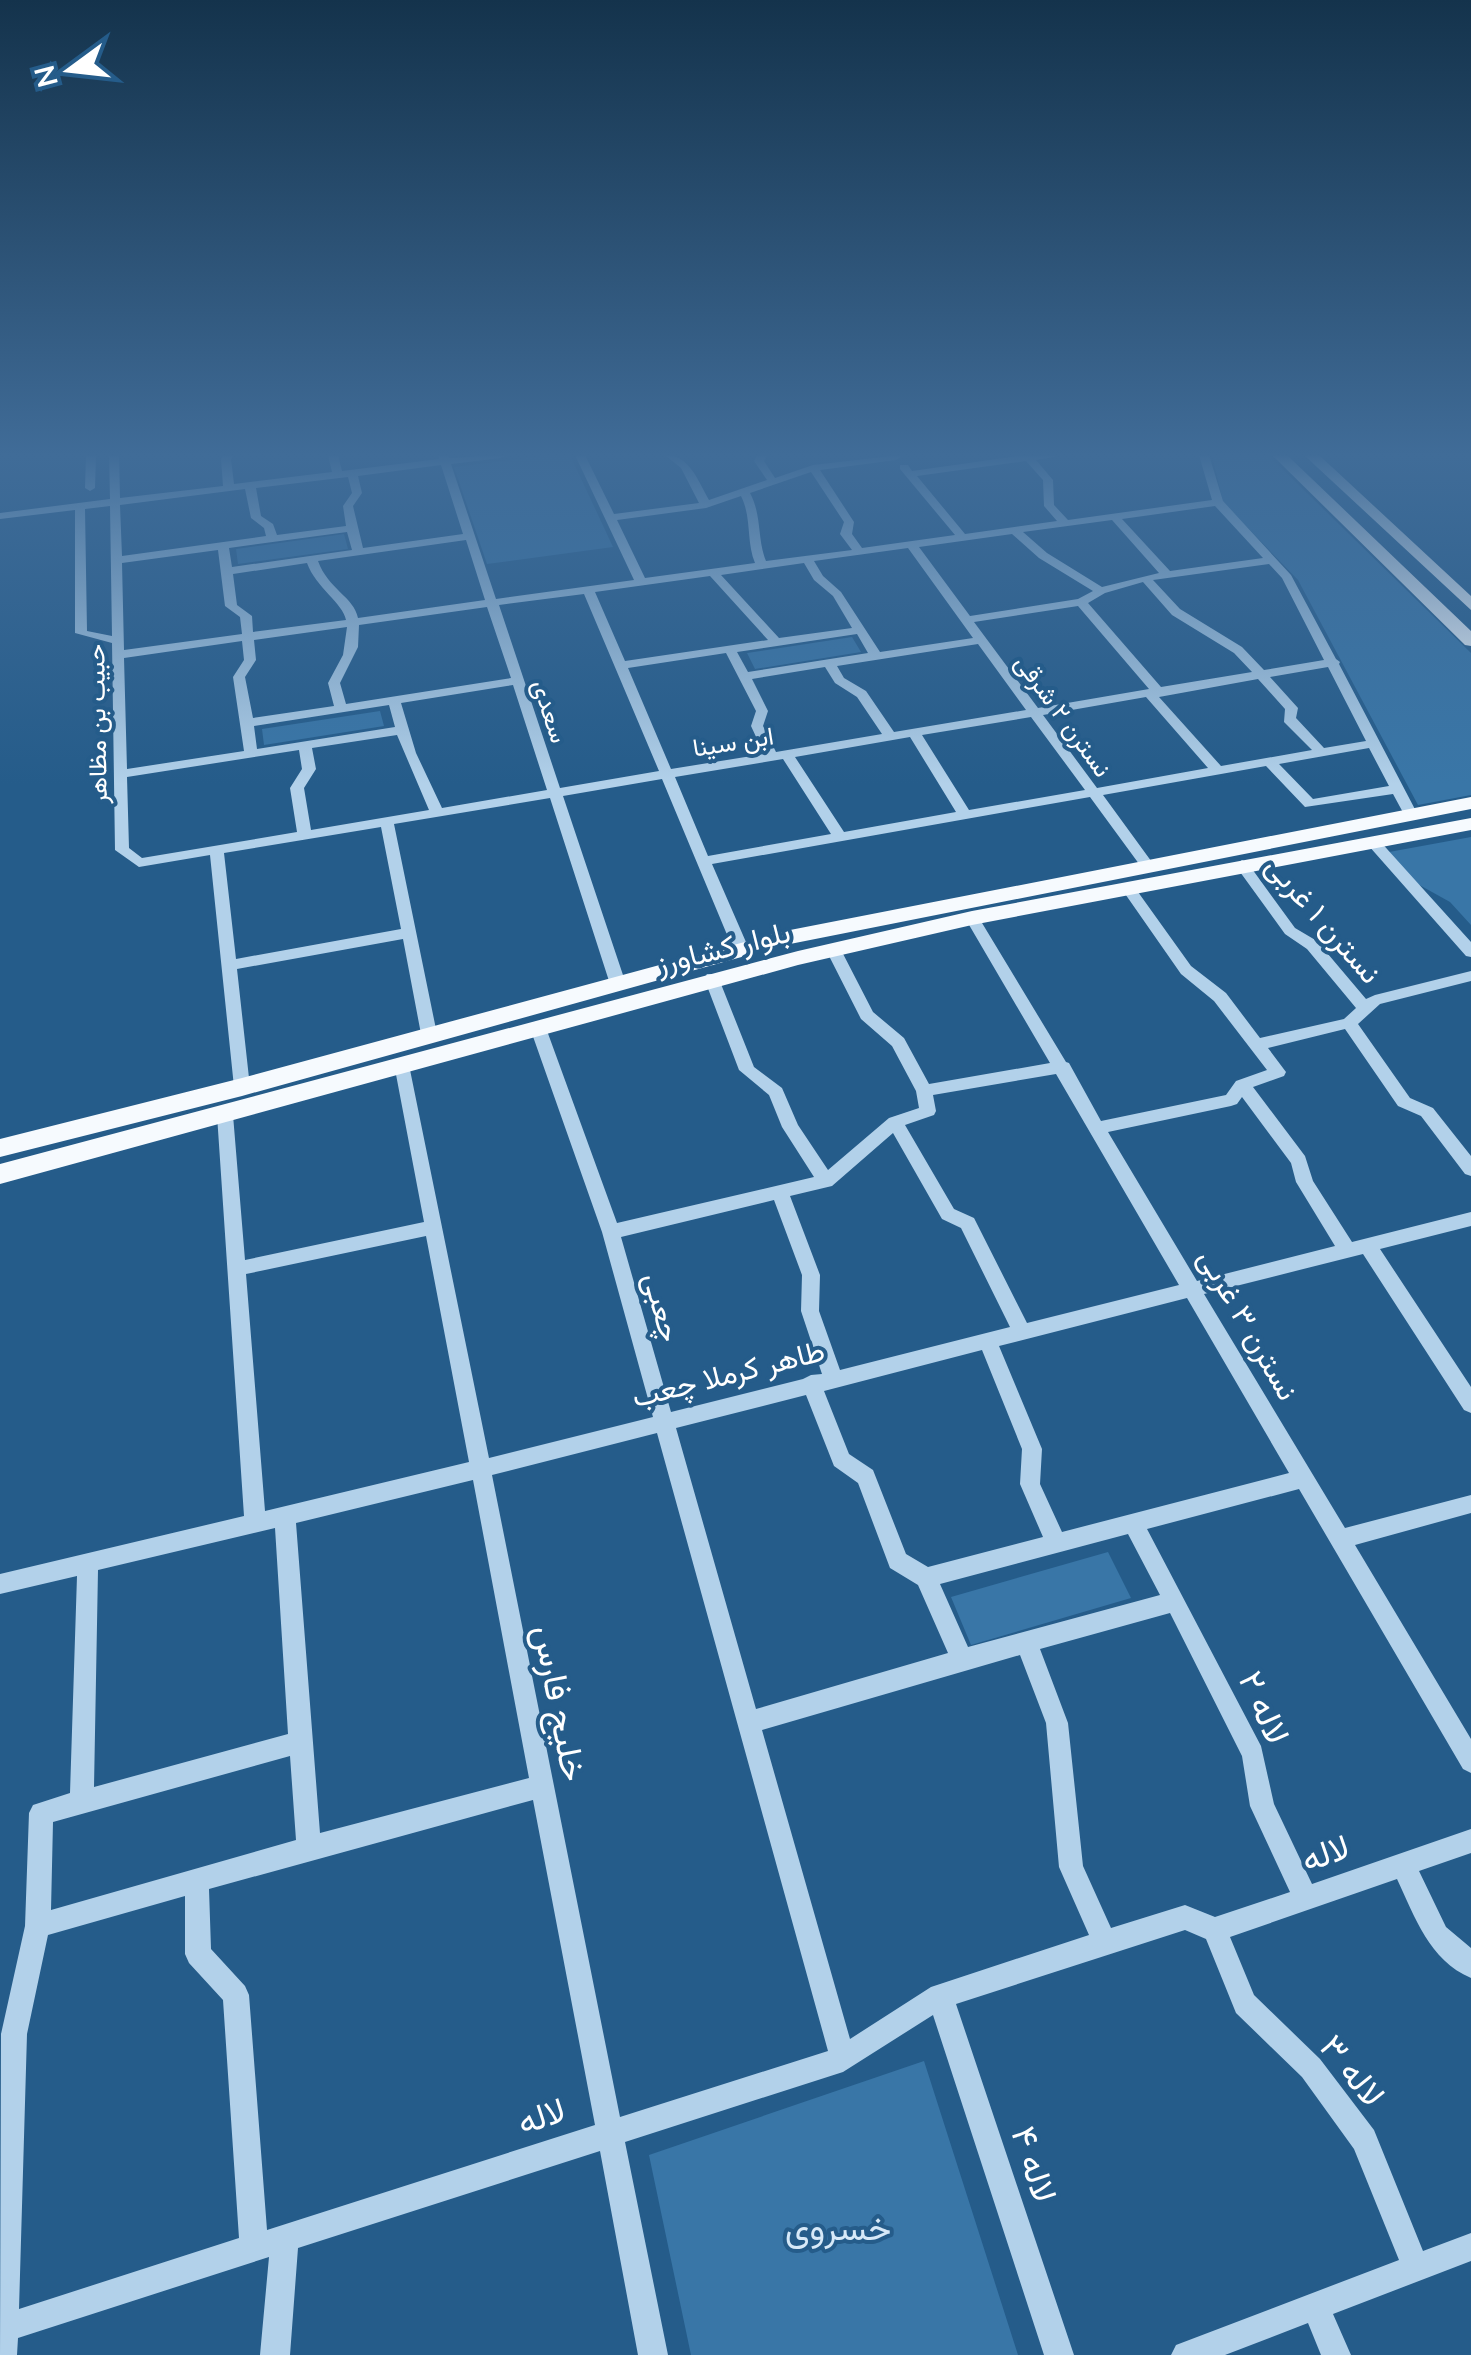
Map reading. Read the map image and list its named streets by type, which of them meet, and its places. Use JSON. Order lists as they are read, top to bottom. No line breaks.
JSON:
{"streets":{"main road":["بلوار کشاورز"],"street":["سعدی","نسترن ۲ شرقی","حبیب بن مظاهر","ابن سینا","نسترن ۱ غربی","چعبی","نسترن ۳ غربی","طاهر کرملا چعب","خلیج فارس","لاله ۲","لاله","لاله ۳","لاله ۴"]},"crossings":[["سعدی","ابن سینا"],["سعدی","بلوار کشاورز"],["نسترن ۲ شرقی","ابن سینا"],["نسترن ۲ شرقی","بلوار کشاورز"],["حبیب بن مظاهر","ابن سینا"],["نسترن ۱ غربی","بلوار کشاورز"],["بلوار کشاورز","چعبی"],["بلوار کشاورز","نسترن ۳ غربی"],["بلوار کشاورز","خلیج فارس"],["چعبی","طاهر کرملا چعب"],["نسترن ۳ غربی","طاهر کرملا چعب"],["طاهر کرملا چعب","خلیج فارس"],["خلیج فارس","لاله"],["لاله ۲","لاله"],["لاله","لاله ۳"],["لاله","لاله ۴"]],"parks":["خسروی"],"north":"left"}
